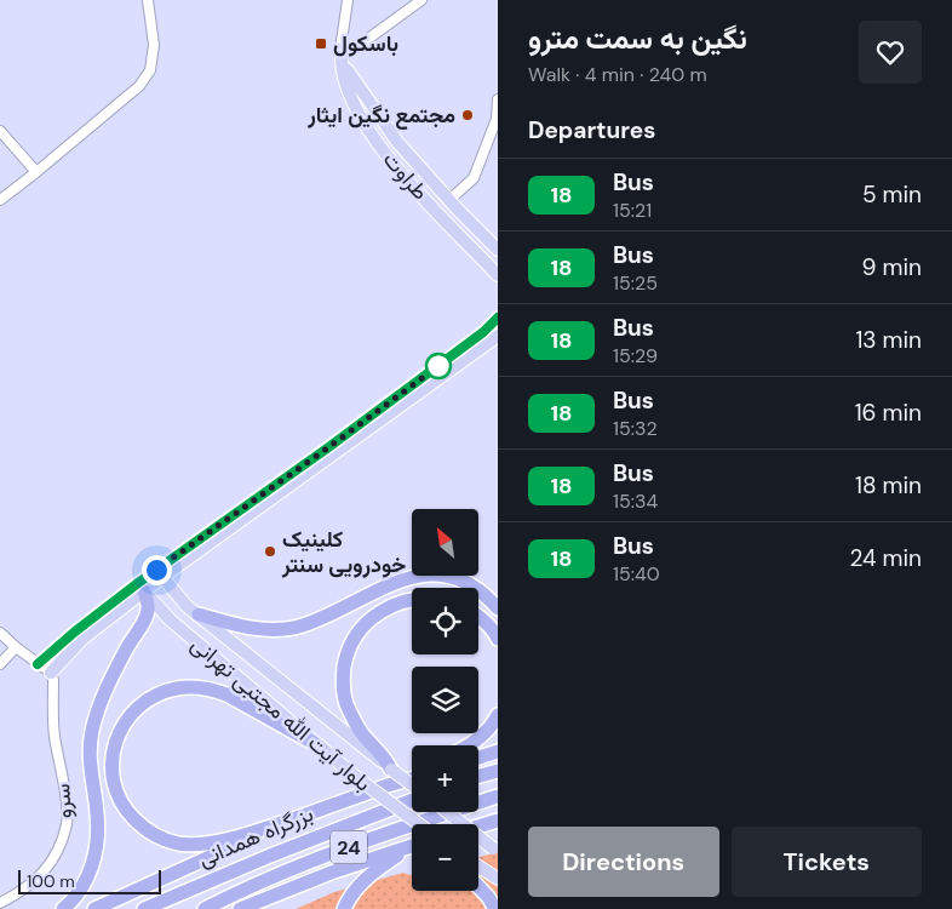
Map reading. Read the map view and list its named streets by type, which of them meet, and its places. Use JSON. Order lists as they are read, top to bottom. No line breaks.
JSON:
{"streets":{"highway":["بزرگراه همدانی","24"],"main road":["طراوت","بلوار آیت الله مجتبی تهرانی"],"street":["سرو"]},"places":{"transit":["باسکول"],"other":["مجتمع نگین ایثار","کلینیک خودرویی سنتر"]},"lines":["bus line 18"],"scale_bar":"100 m","north":"top left","page":{"heading":[["نگین به سمت مترو","Walk · 4 min · 240 m"],"Departures"],"list":[{"mark":"18","name":"Bus","note":"15:21","value":"5 min"},{"mark":"18","name":"Bus","note":"15:25","value":"9 min"},{"mark":"18","name":"Bus","note":"15:29","value":"13 min"},{"mark":"18","name":"Bus","note":"15:32","value":"16 min"},{"mark":"18","name":"Bus","note":"15:34","value":"18 min"},{"mark":"18","name":"Bus","note":"15:40","value":"24 min"}],"map_buttons":["+","−"],"buttons":["Directions","Tickets"],"scale":"100 m"}}
